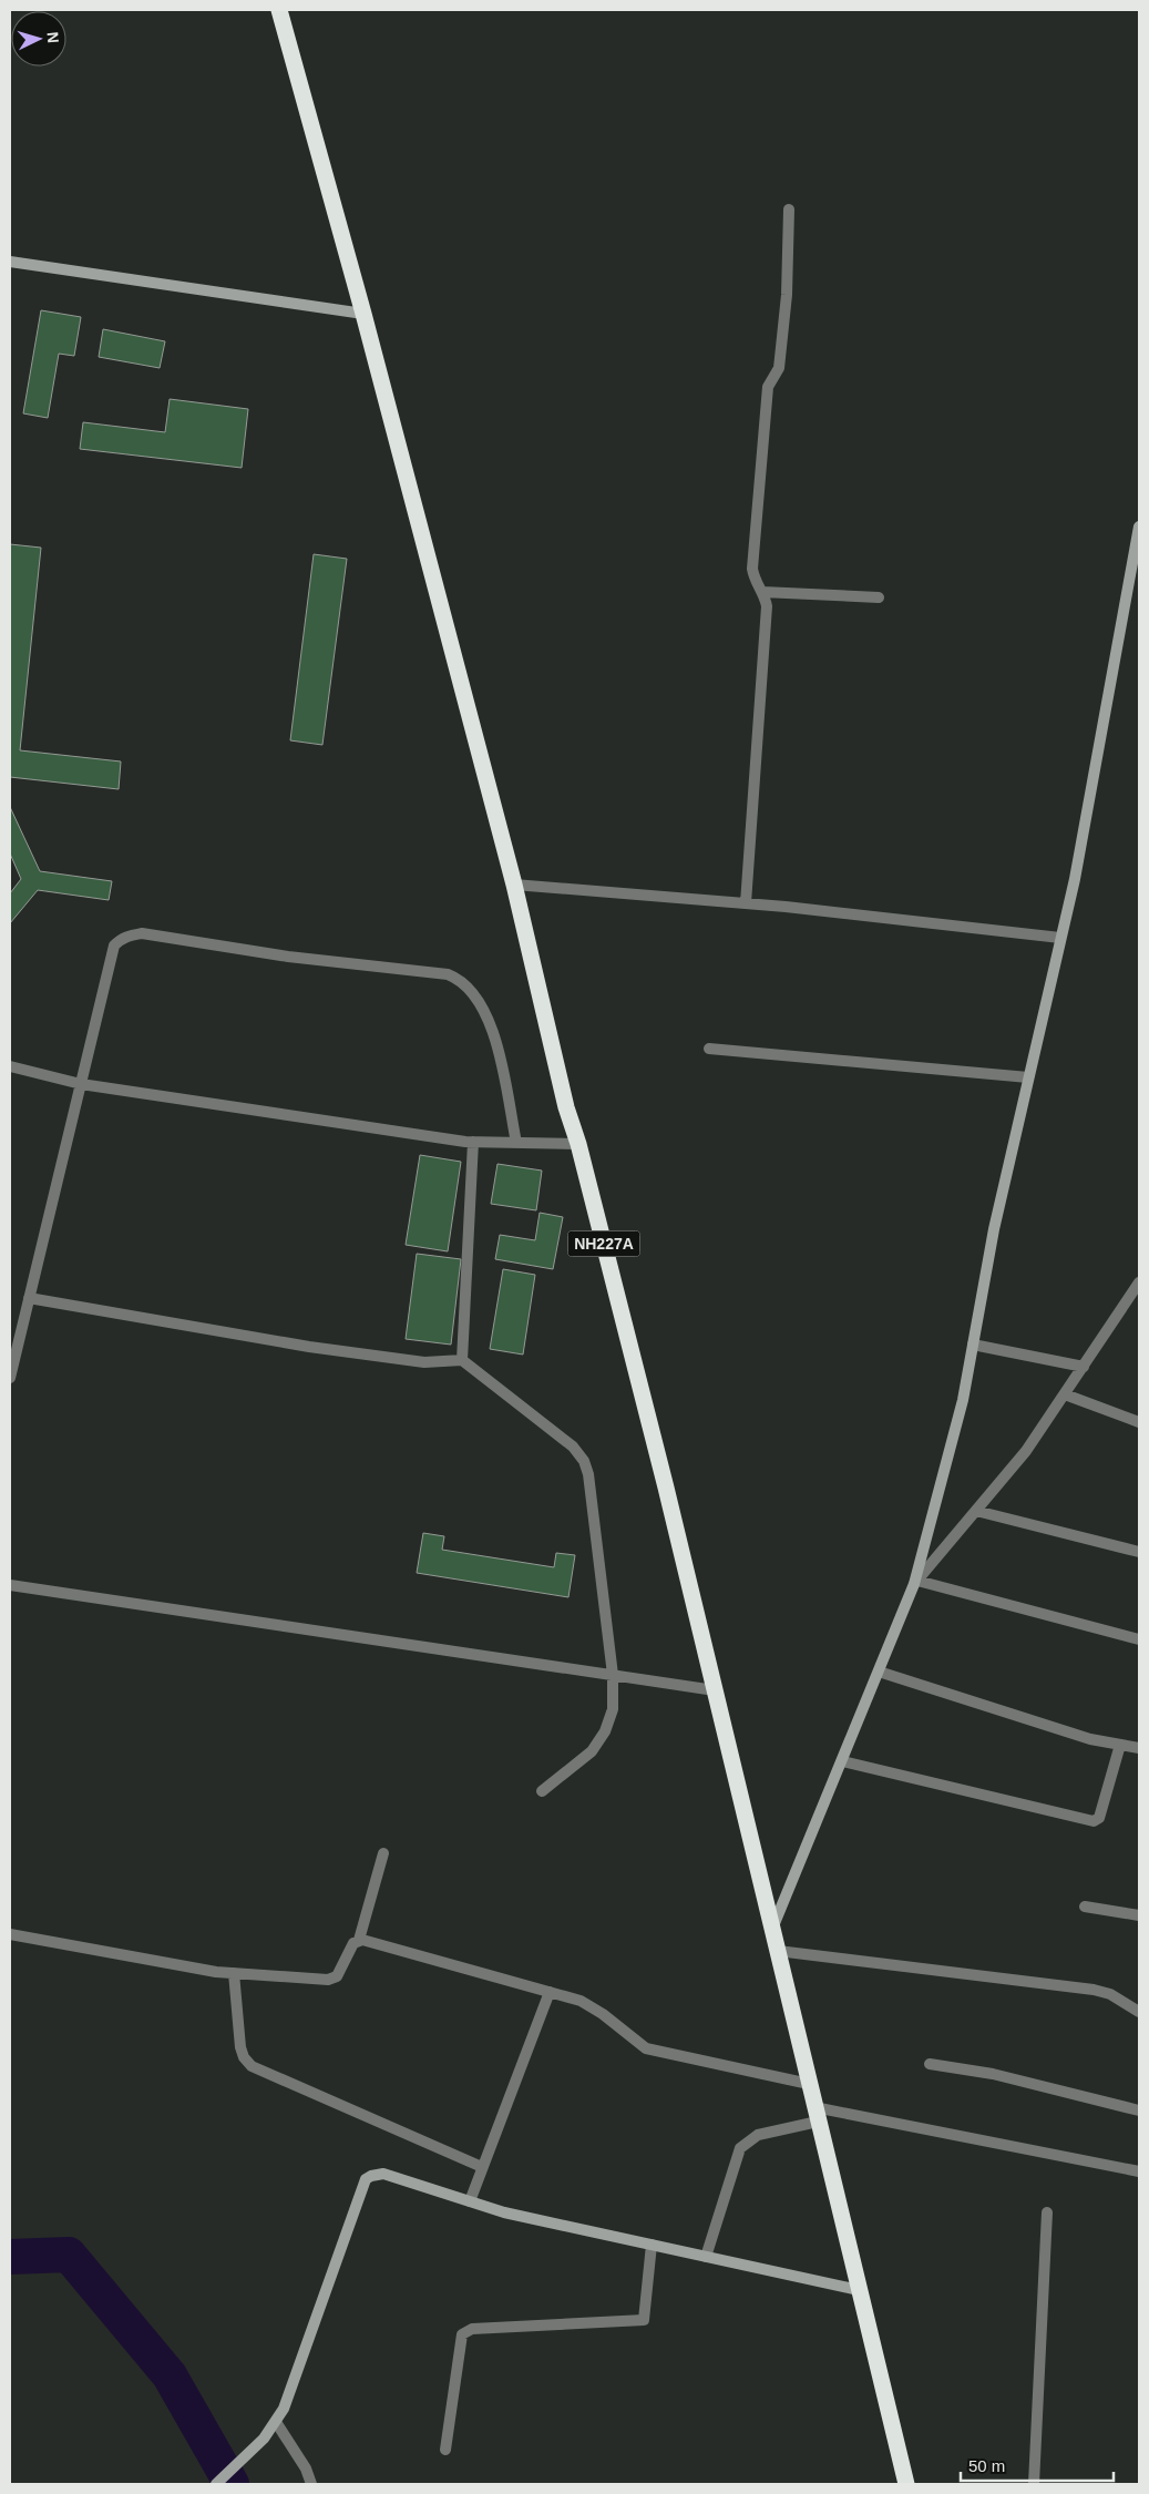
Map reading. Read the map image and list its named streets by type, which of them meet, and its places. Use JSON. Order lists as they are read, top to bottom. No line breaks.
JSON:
{"streets":{"highway":["NH227A"]},"scale_bar":"50 m","north":"right"}
